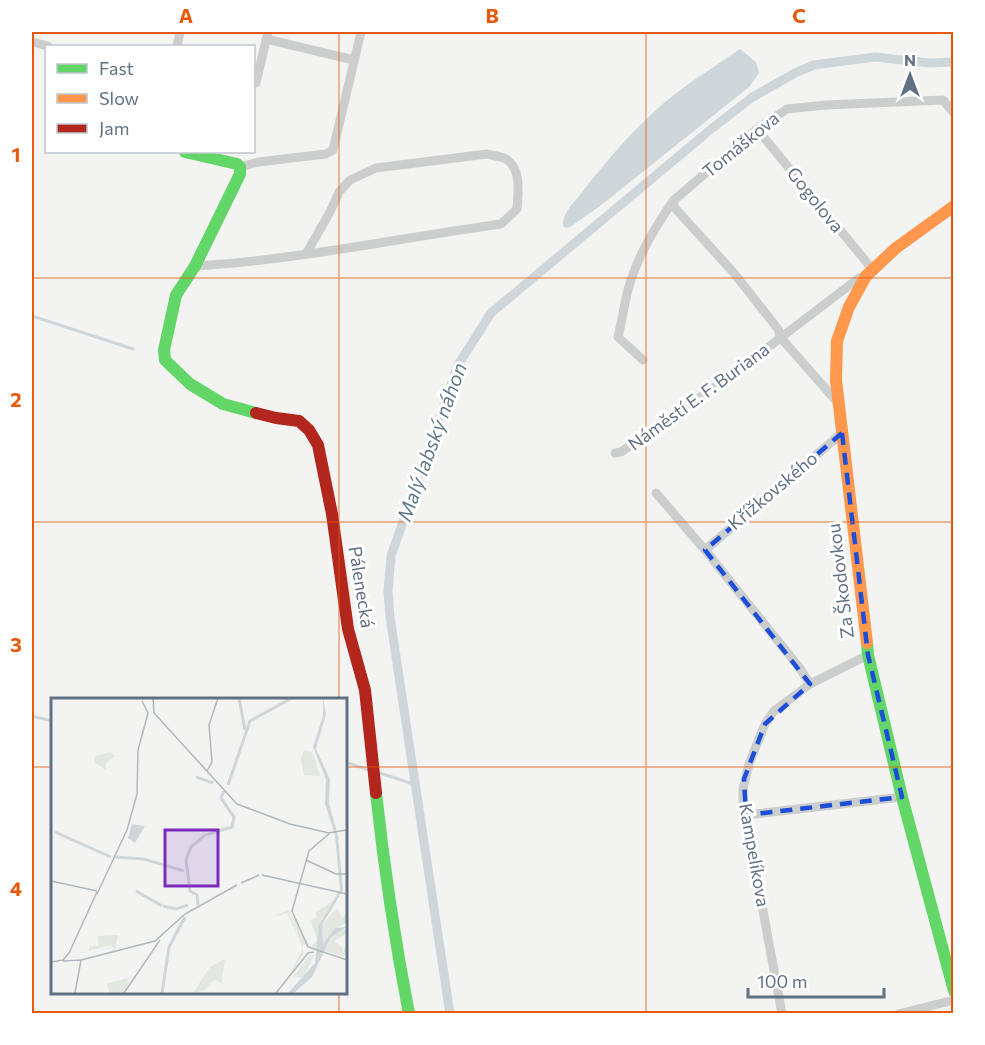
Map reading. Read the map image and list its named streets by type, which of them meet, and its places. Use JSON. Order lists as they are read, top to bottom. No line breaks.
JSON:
{"streets":{"street":["Tomáškova","Gogolova","Náměstí E. F. Buriana","Křížkovského","Za Škodovkou","Pálenecká","Kampelíkova"]},"crossings":[["Tomáškova","Gogolova"],["Gogolova","Náměstí E. F. Buriana"],["Gogolova","Za Škodovkou"],["Náměstí E. F. Buriana","Za Škodovkou"],["Křížkovského","Za Škodovkou"],["Za Škodovkou","Kampelíkova"]],"water":["Malý labský náhon"],"legend":["Fast","Slow","Jam"],"scale_bar":"100 m","north":"top","grid":{"columns":["A","B","C"],"rows":["1","2","3","4"]}}
